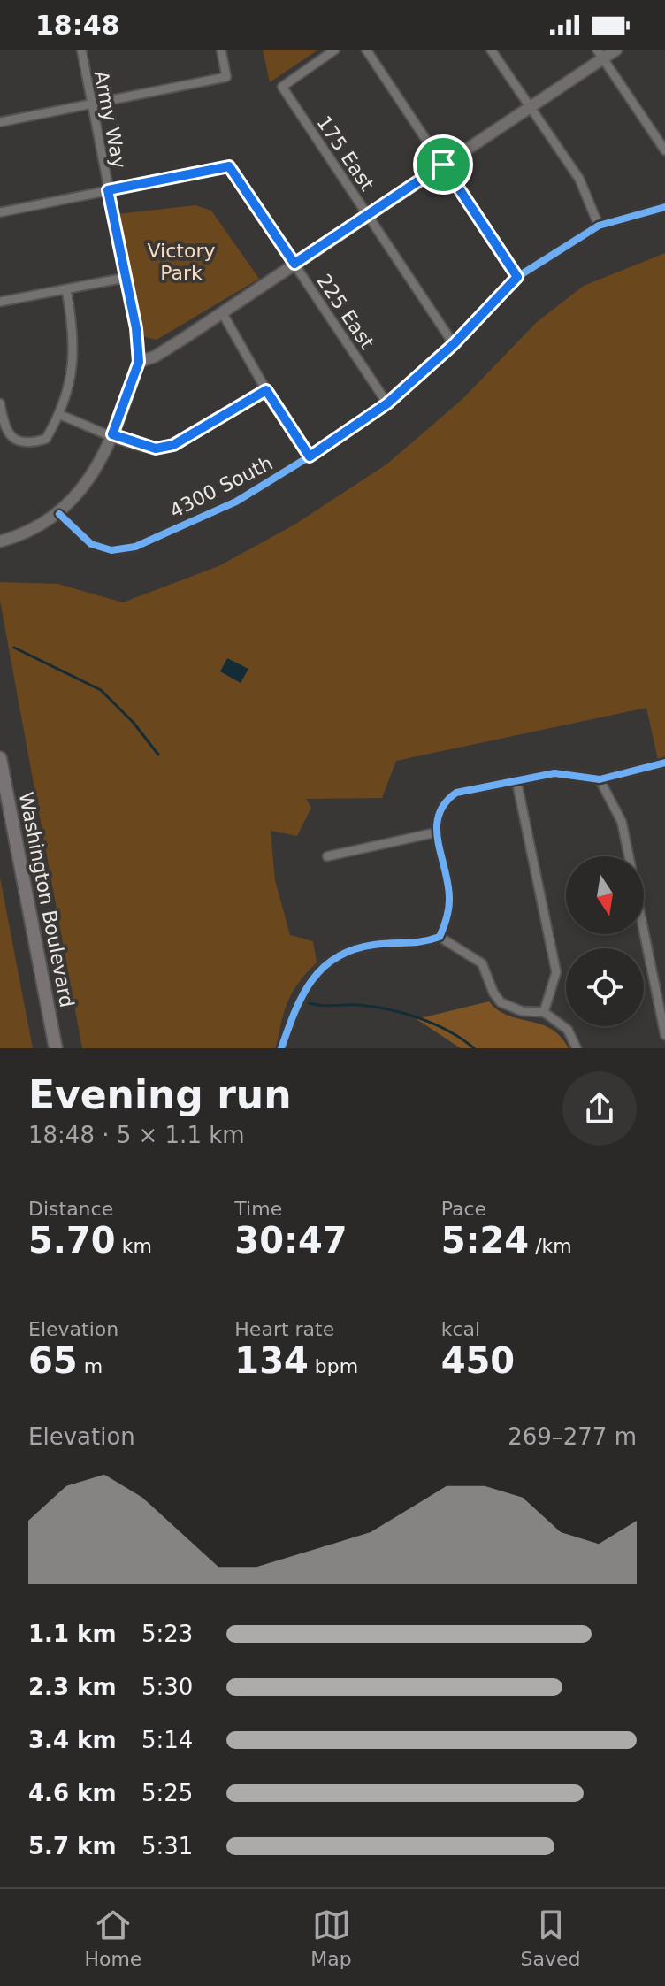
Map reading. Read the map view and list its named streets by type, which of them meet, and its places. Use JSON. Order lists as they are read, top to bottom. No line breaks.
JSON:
{"streets":{"main road":["Washington Boulevard"],"street":["Army Way","175 East","225 East","4300 South"]},"crossings":[["Army Way","225 East"],["175 East","4300 South"],["225 East","4300 South"]],"parks":["Victory Park"],"north":"bottom","page":{"status":"18:48","heading":["Evening run","18:48 · 5 × 1.1 km"],"stats":[["Distance","5.70 km"],["Time","30:47"],["Pace","5:24 /km"],["Elevation","65 m"],["Heart rate","134 bpm"],["kcal","450"]],"chart":["Elevation","269–277 m"],"list":[{"name":"1.1 km","note":"5:23"},{"name":"2.3 km","note":"5:30"},{"name":"3.4 km","note":"5:14"},{"name":"4.6 km","note":"5:25"},{"name":"5.7 km","note":"5:31"}],"tabs":["Home","Map","Saved"]}}
